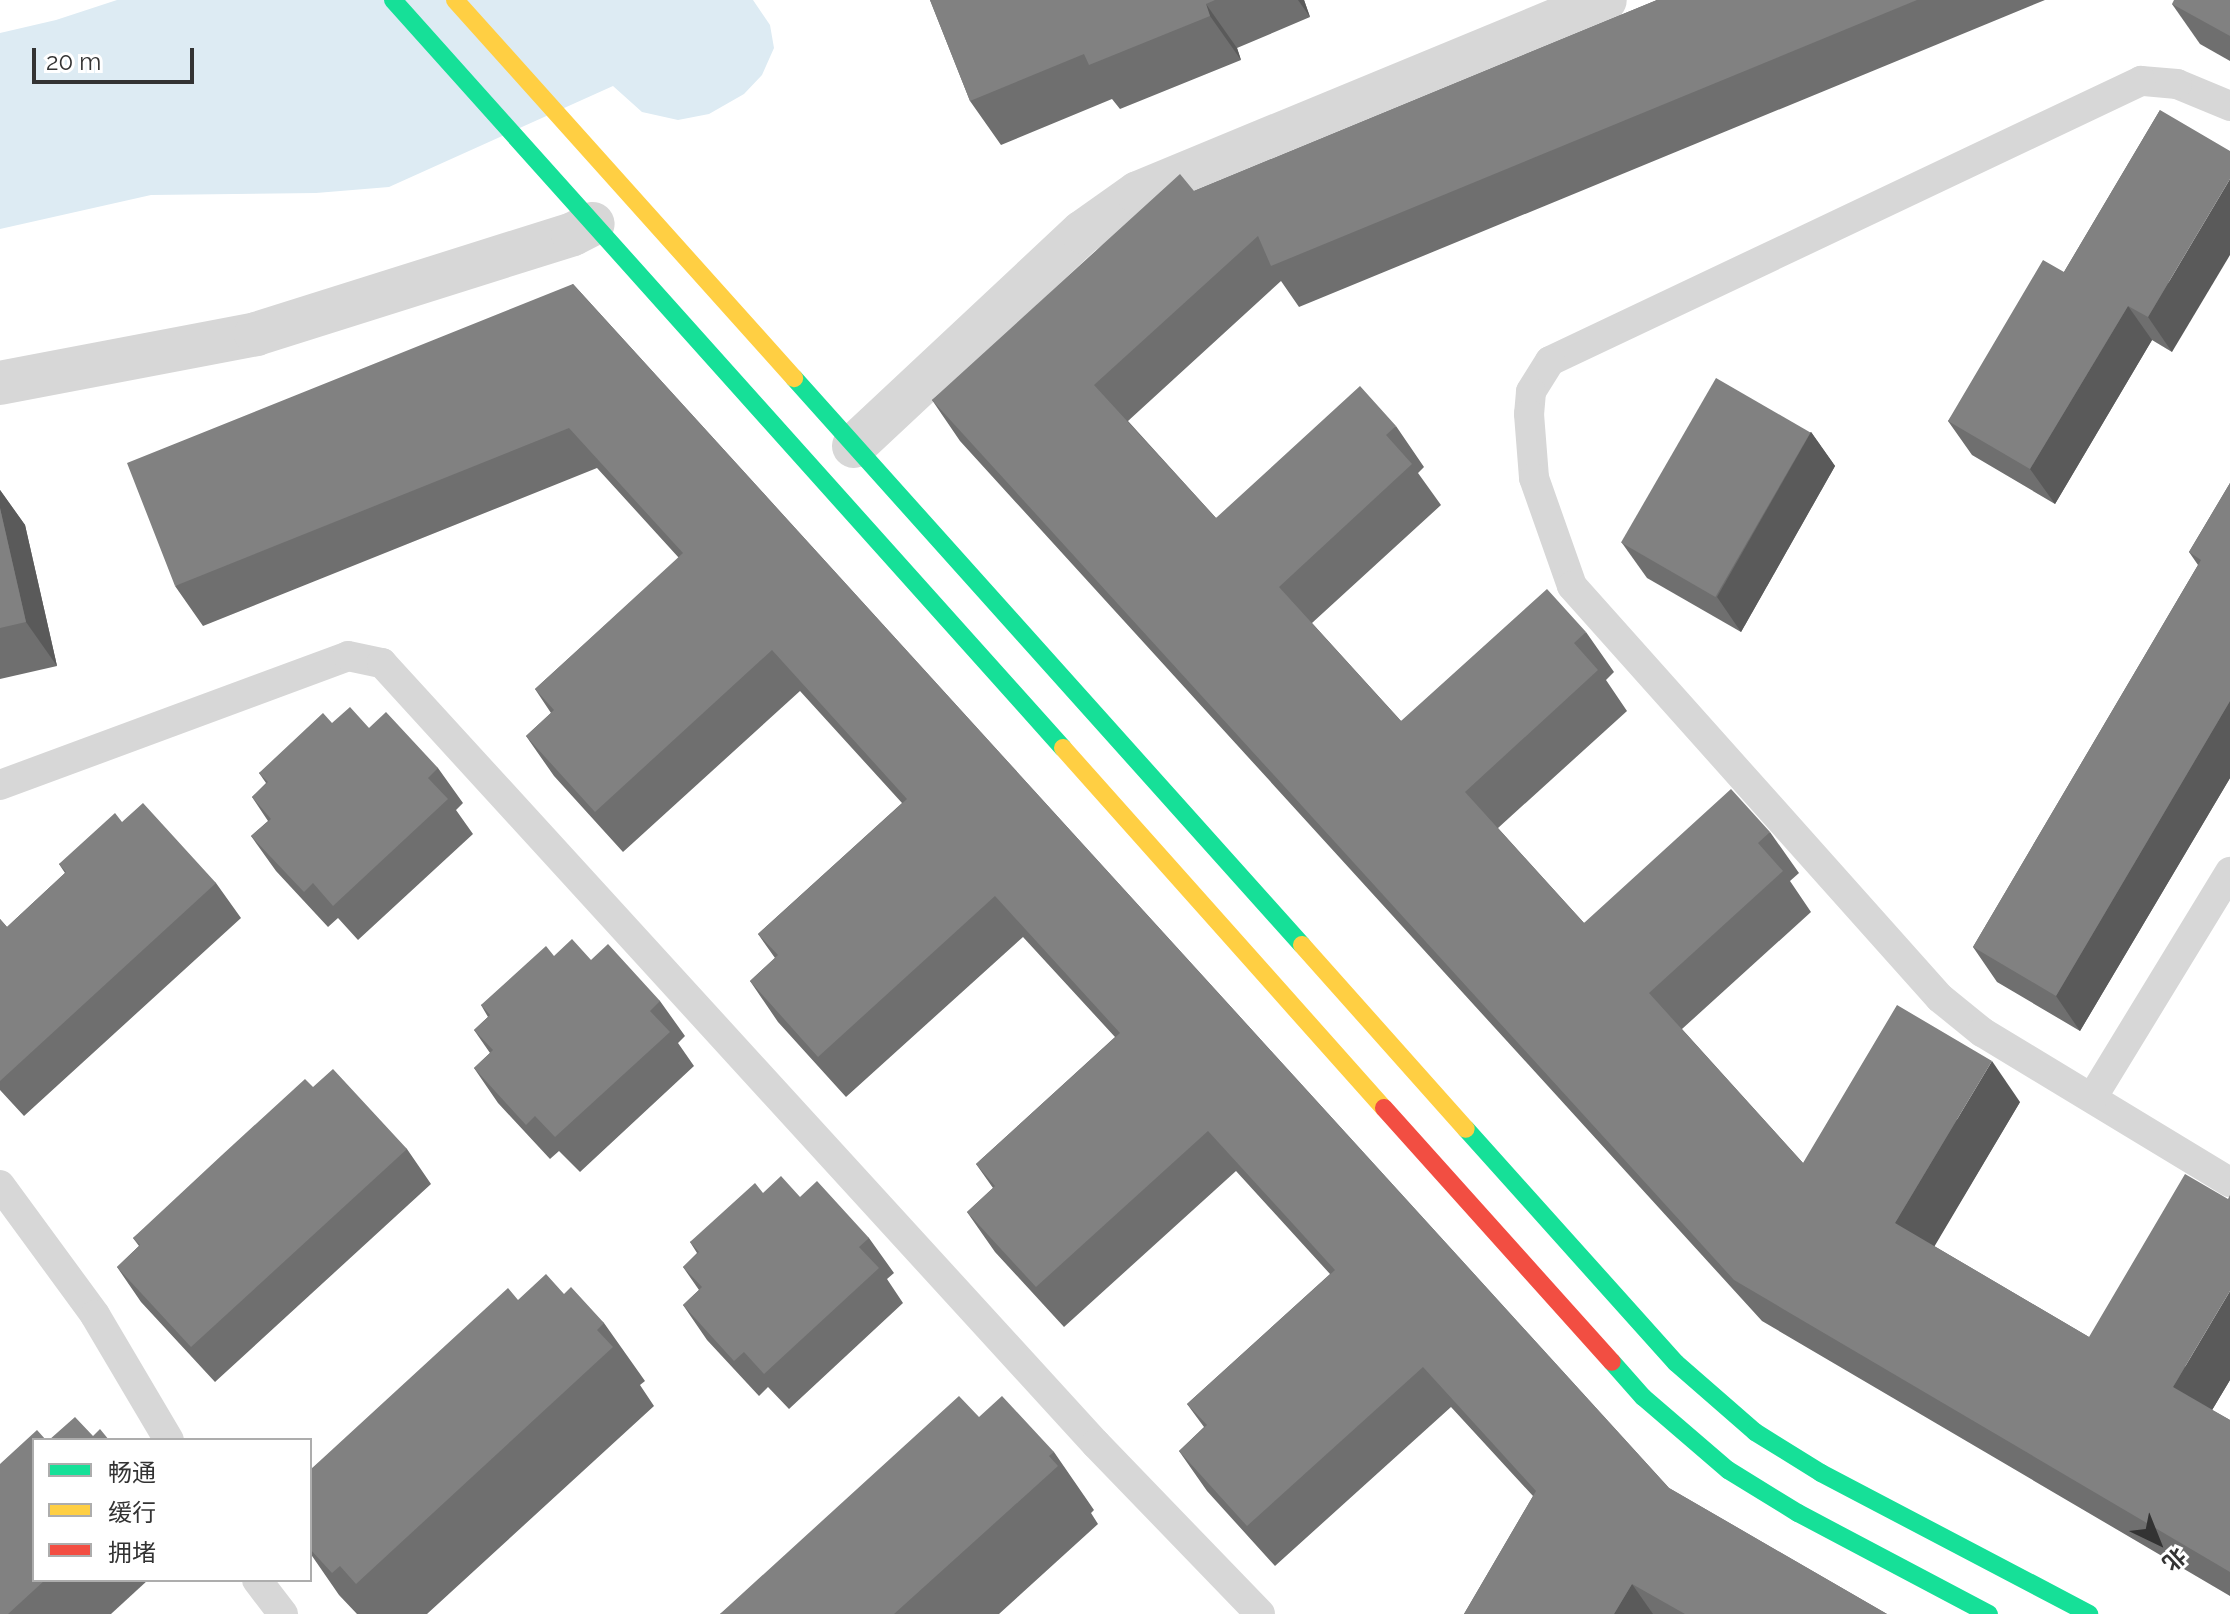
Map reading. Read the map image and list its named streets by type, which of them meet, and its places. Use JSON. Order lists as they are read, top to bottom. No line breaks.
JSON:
{"legend":["畅通","缓行","拥堵"],"scale_bar":"20 m","north":"bottom right"}
